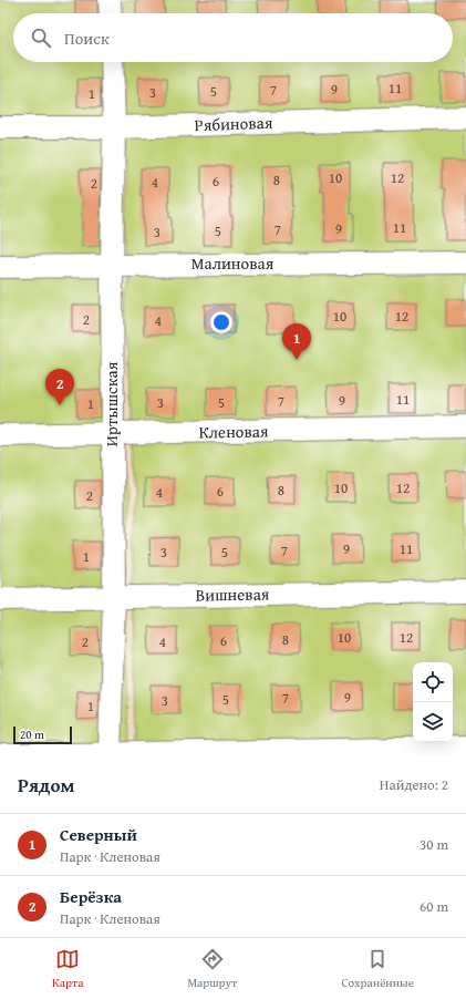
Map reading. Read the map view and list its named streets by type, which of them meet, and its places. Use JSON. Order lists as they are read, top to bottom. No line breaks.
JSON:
{"streets":{"street":["Рябиновая","Малиновая","Иртышская","Кленовая","Вишневая"]},"crossings":[["Рябиновая","Иртышская"],["Малиновая","Иртышская"],["Иртышская","Кленовая"],["Иртышская","Вишневая"]],"house_numbers":["11","9","7","5","3","1","10","12","8","6","4","2","11","9","7","5","3","10","12","2","4","11","9","7","3","5","1","10","12","8","6","4","2","9","11","7","3","5","1","10","12","8","6","2","4","9","7","5","3","1"],"scale_bar":"20 m","page":{"search":"Поиск","pins":["1","2"],"scale":"20 m","heading":["Рядом","Найдено: 2"],"list":[{"mark":"1","name":"Северный","note":"Парк · Кленовая","value":"30 m"},{"mark":"2","name":"Берёзка","note":"Парк · Кленовая","value":"60 m"}],"nav":["Карта","Маршрут","Сохранённые"]}}
